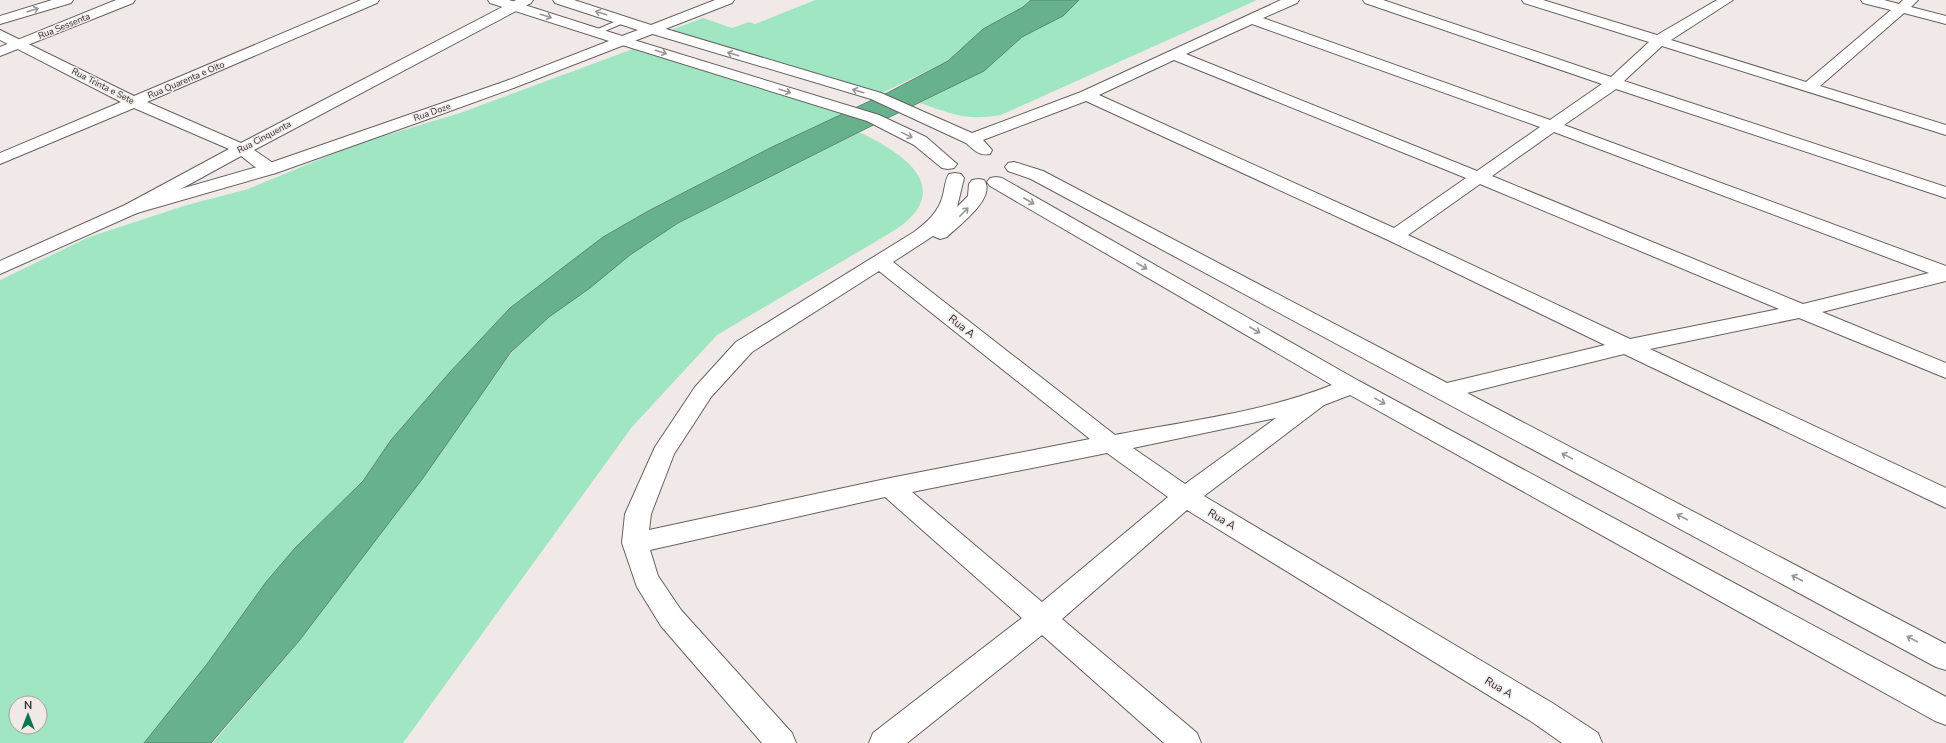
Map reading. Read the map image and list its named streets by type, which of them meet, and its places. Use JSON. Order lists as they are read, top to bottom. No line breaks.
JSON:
{"streets":{"street":["Rua Sessenta","Rua Quarenta e Oito","Rua Trinta e Sete","Rua Doze","Rua Cinquenta","Rua A"]},"crossings":[["Rua Sessenta","Rua Trinta e Sete"],["Rua Quarenta e Oito","Rua Trinta e Sete"],["Rua Trinta e Sete","Rua Doze"],["Rua Trinta e Sete","Rua Cinquenta"],["Rua Doze","Rua Cinquenta"]],"north":"top"}
